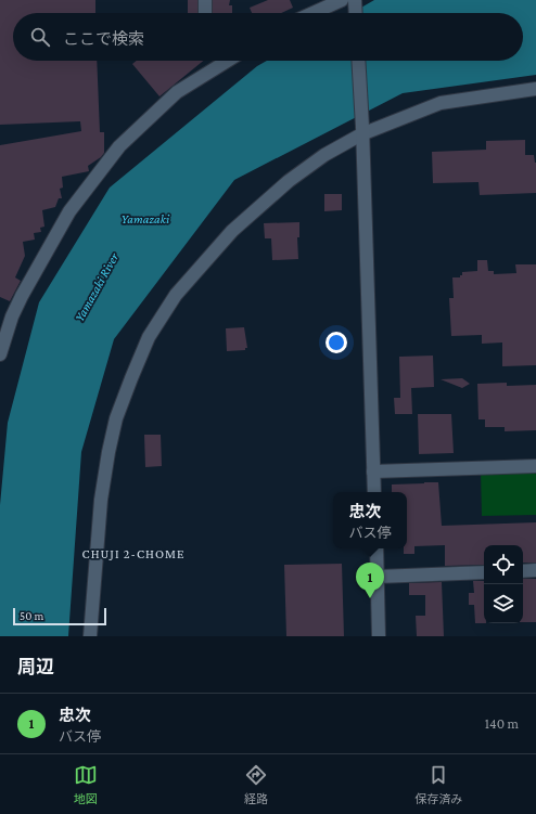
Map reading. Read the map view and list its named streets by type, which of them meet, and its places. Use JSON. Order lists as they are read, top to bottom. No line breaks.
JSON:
{"districts":["CHUJI 2-CHOME"],"water":["Yamazaki","Yamazaki River"],"scale_bar":"50 m","page":{"search":"ここで検索","popup":["忠次","バス停"],"pins":"1","scale":"50 m","heading":"周辺","list":[{"mark":"1","name":"忠次","note":"バス停","value":"140 m"}],"nav":["地図","経路","保存済み"]}}
